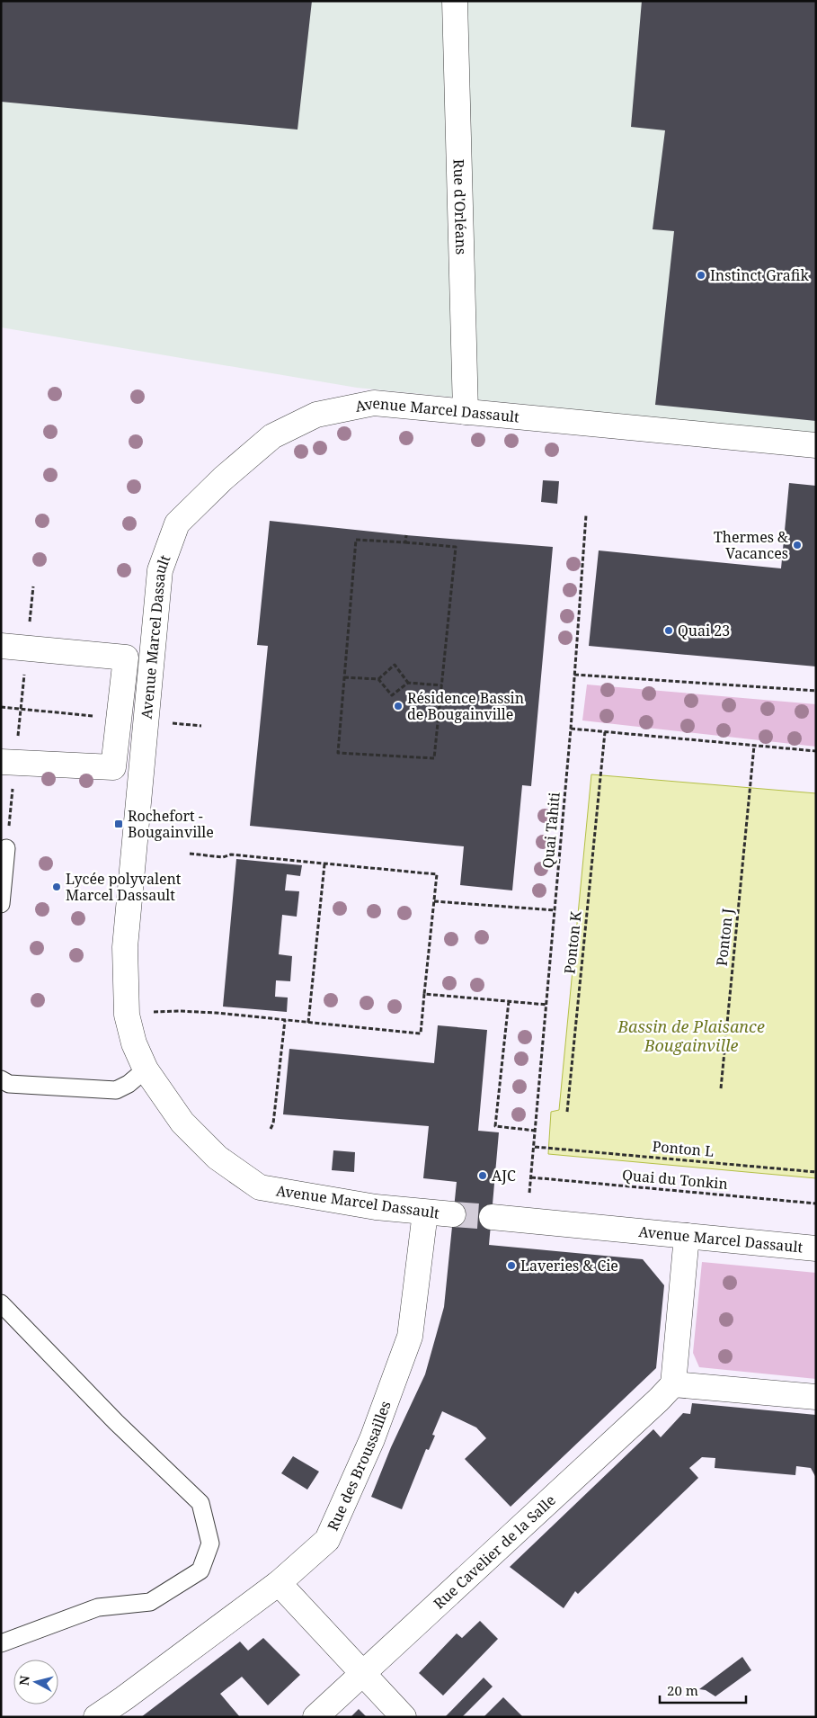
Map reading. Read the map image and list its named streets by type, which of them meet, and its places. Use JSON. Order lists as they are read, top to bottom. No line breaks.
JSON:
{"streets":{"street":["Rue d'Orléans","Avenue Marcel Dassault","Rue des Broussailles","Rue Cavelier de la Salle"],"path":["Quai Tahiti","Ponton J","Ponton K","Ponton L","Quai du Tonkin"]},"crossings":[["Rue d'Orléans","Avenue Marcel Dassault"],["Avenue Marcel Dassault","Quai Tahiti"],["Avenue Marcel Dassault","Rue des Broussailles"],["Quai Tahiti","Ponton L"],["Quai Tahiti","Quai du Tonkin"]],"water":["Bassin de Plaisance Bougainville"],"places":{"other":["Instinct Grafik","Thermes & Vacances","Quai 23","Résidence Bassin de Bougainville","Lycée polyvalent Marcel Dassault","AJC","Laveries & Cie"],"transit":["Rochefort - Bougainville"]},"scale_bar":"20 m","north":"left"}
